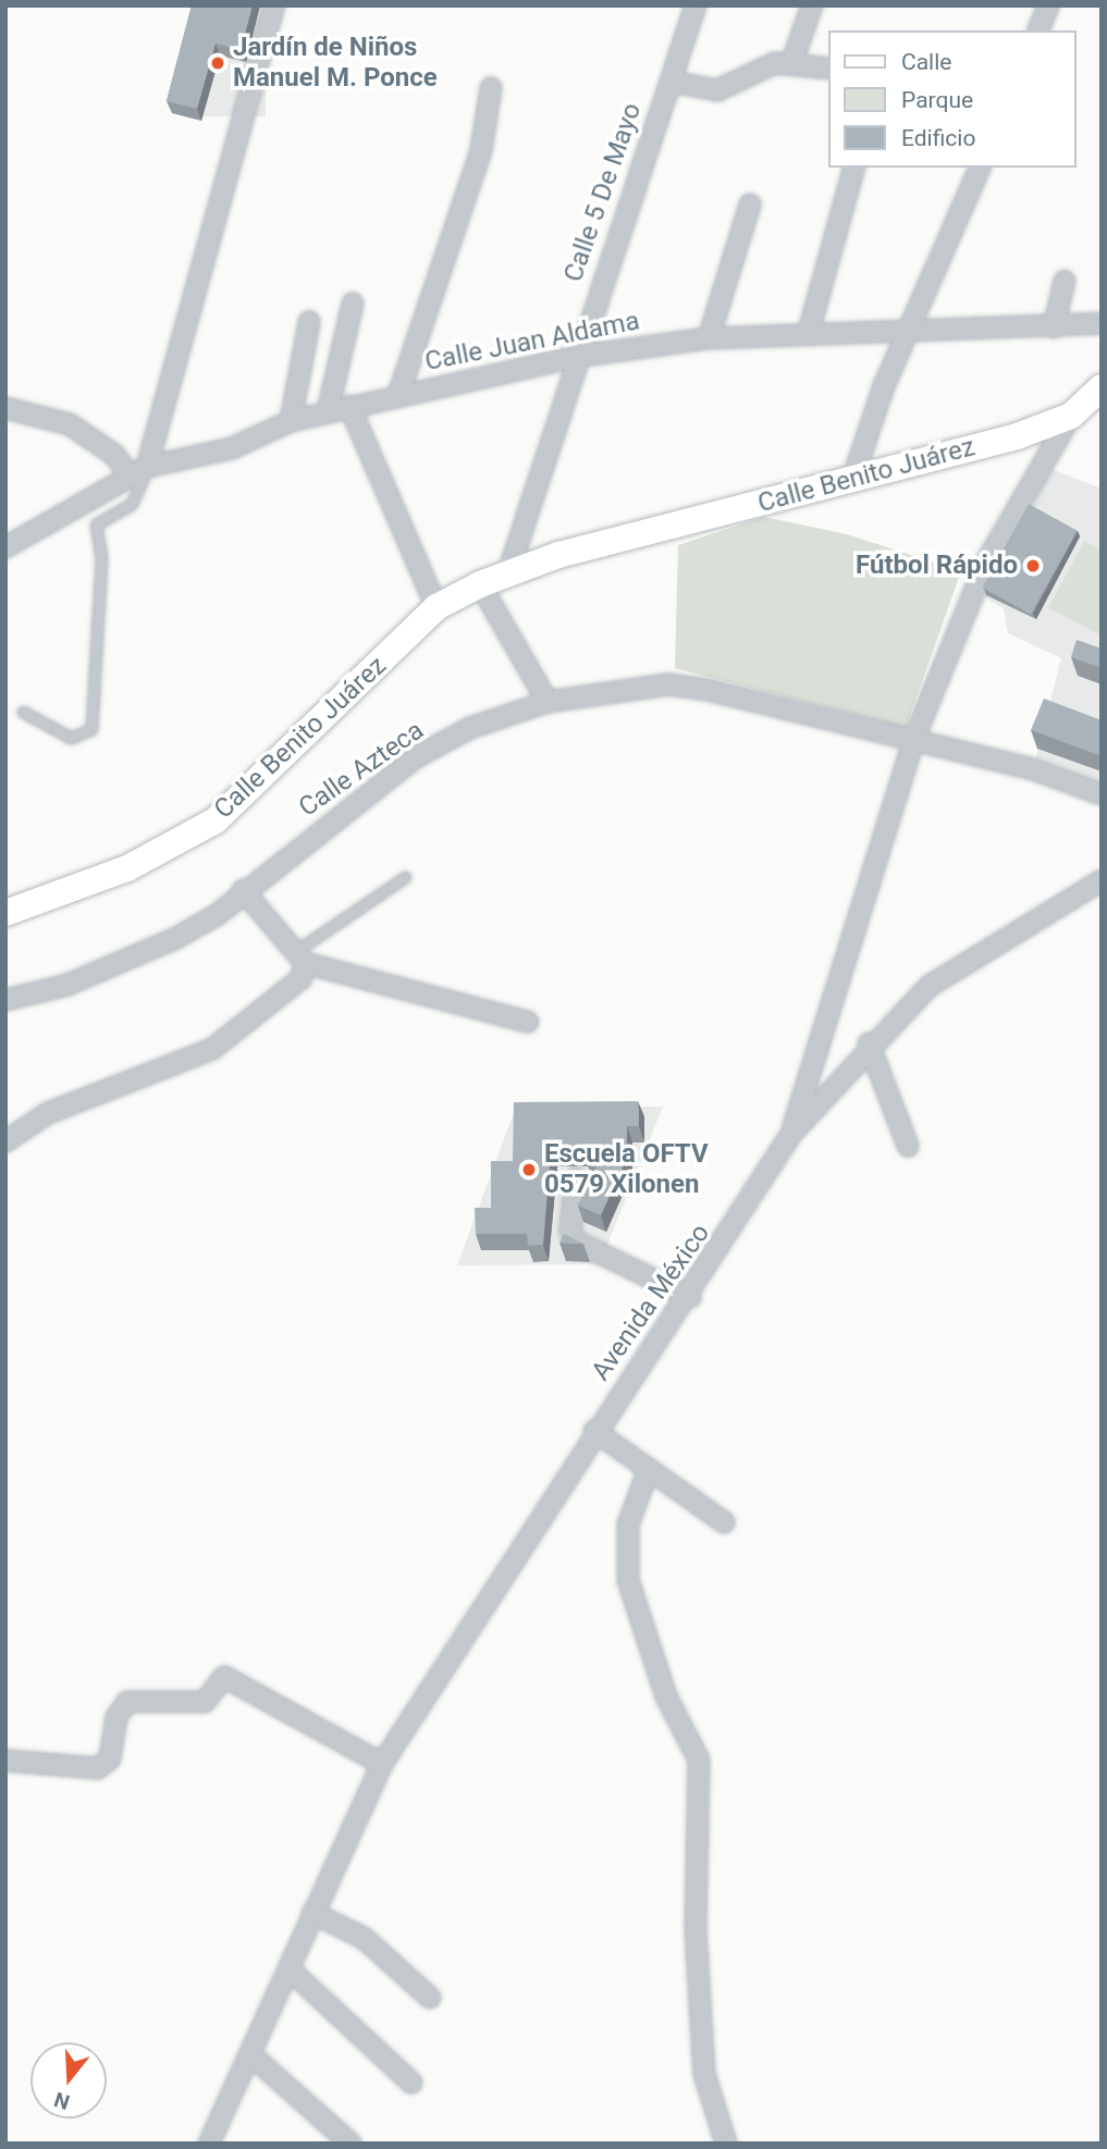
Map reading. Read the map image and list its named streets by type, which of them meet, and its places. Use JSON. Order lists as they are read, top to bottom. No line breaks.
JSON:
{"streets":{"main road":["Calle Benito Juárez"],"street":["Calle 5 De Mayo","Calle Juan Aldama","Calle Azteca","Avenida México"]},"crossings":[["Calle 5 De Mayo","Calle Juan Aldama"],["Calle 5 De Mayo","Calle Benito Juárez"]],"places":["Jardín de Niños Manuel M. Ponce","Fútbol Rápido","Escuela OFTV 0579 Xilonen"],"legend":["Calle","Parque","Edificio"],"north":"bottom"}
